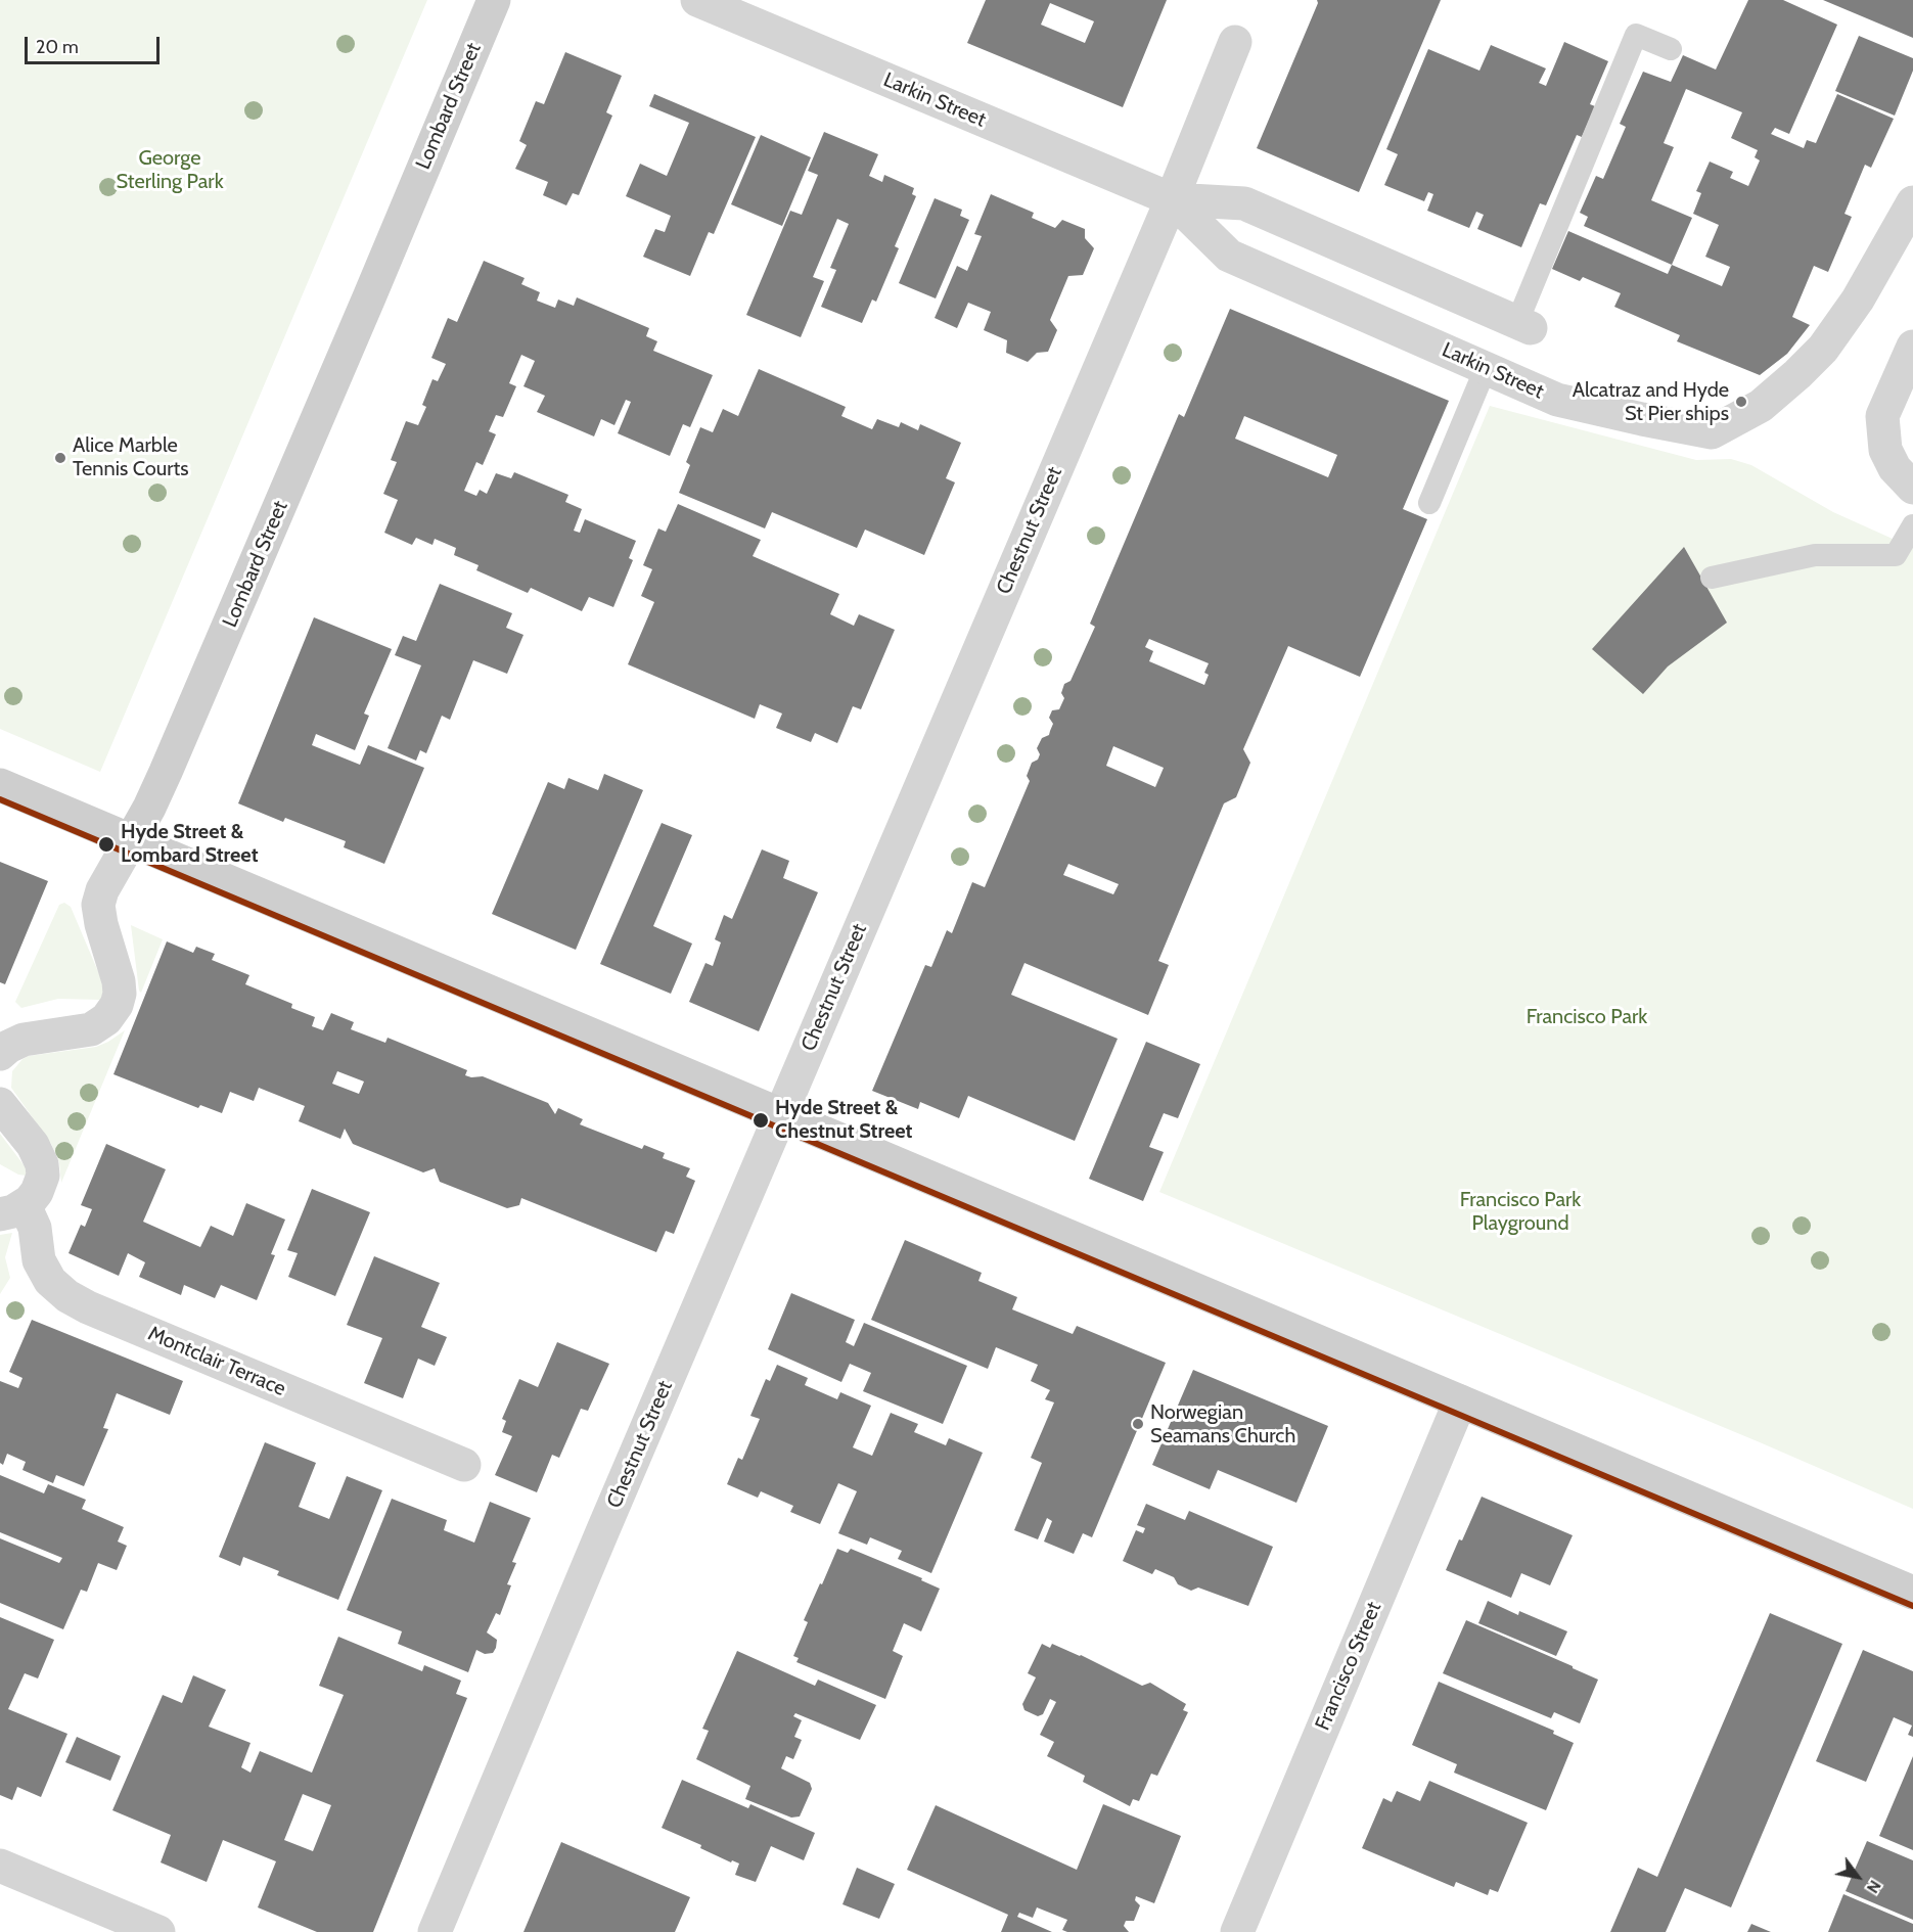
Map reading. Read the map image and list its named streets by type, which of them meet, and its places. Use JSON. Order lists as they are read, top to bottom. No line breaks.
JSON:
{"streets":{"street":["Larkin Street","Lombard Street","Chestnut Street","Montclair Terrace","Francisco Street"]},"crossings":[["Larkin Street","Chestnut Street"]],"parks":["George Sterling Park","Francisco Park","Francisco Park Playground"],"places":["Alcatraz and Hyde St Pier ships","Alice Marble Tennis Courts","Hyde Street & Lombard Street","Hyde Street & Chestnut Street","Norwegian Seamans Church"],"scale_bar":"20 m","north":"bottom right"}
